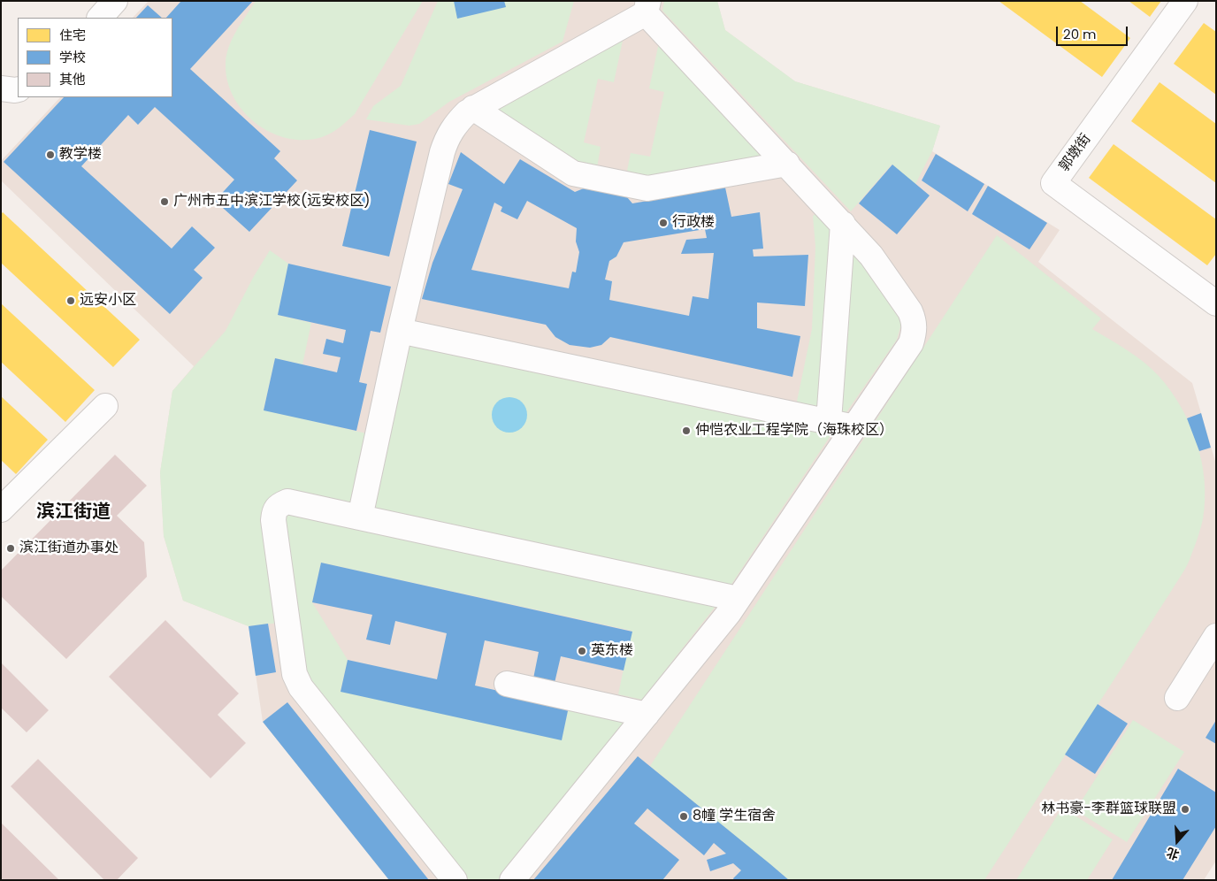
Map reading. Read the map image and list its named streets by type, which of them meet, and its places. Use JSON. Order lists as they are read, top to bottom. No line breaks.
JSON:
{"streets":{"street":["郭墩街"]},"districts":["滨江街道"],"places":["教学楼","广州市五中滨江学校(远安校区)","行政楼","远安小区","仲恺农业工程学院（海珠校区）","滨江街道办事处","英东楼","林书豪-李群篮球联盟","8幢 学生宿舍"],"legend":["住宅","学校","其他"],"scale_bar":"20 m","north":"bottom"}
